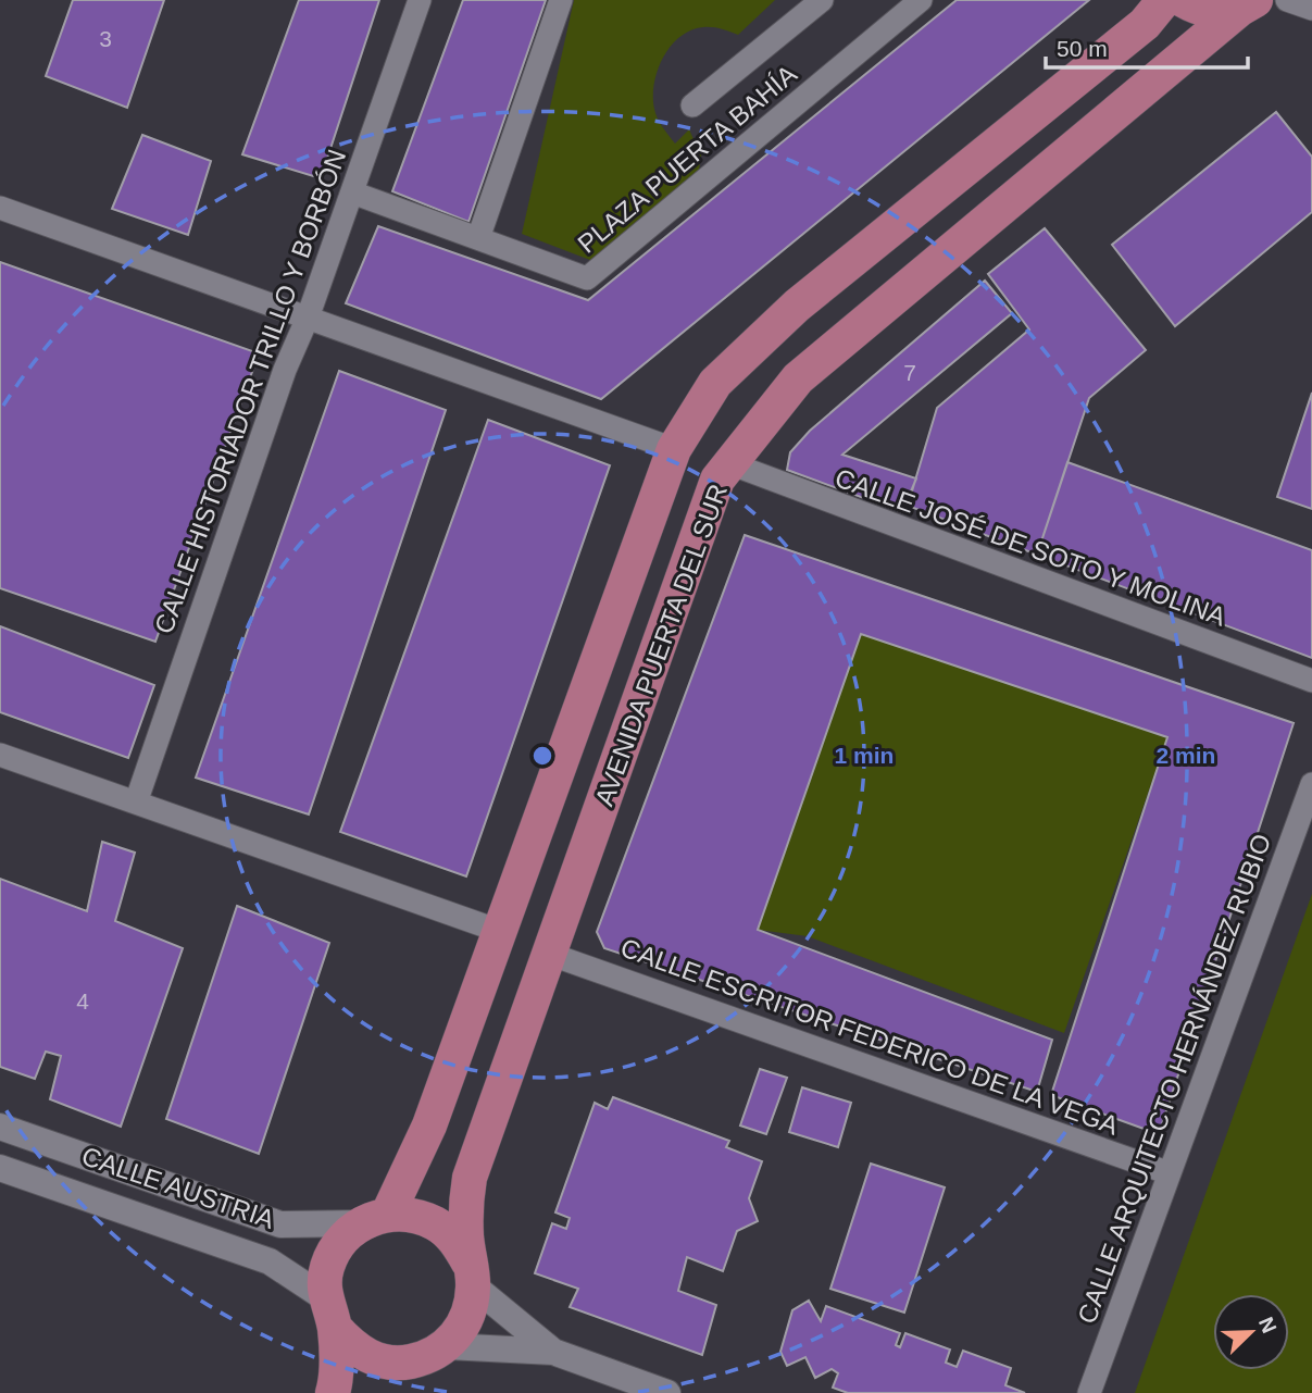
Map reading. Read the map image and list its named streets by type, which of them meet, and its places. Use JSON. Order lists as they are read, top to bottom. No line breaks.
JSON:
{"streets":{"main road":["AVENIDA PUERTA DEL SUR"],"street":["PLAZA PUERTA BAHÍA","CALLE HISTORIADOR TRILLO Y BORBÓN","CALLE JOSÉ DE SOTO Y MOLINA","CALLE ESCRITOR FEDERICO DE LA VEGA","CALLE ARQUITECTO HERNÁNDEZ RUBIO","CALLE AUSTRIA"]},"crossings":[["PLAZA PUERTA BAHÍA","CALLE HISTORIADOR TRILLO Y BORBÓN"],["CALLE JOSÉ DE SOTO Y MOLINA","AVENIDA PUERTA DEL SUR"],["AVENIDA PUERTA DEL SUR","CALLE ESCRITOR FEDERICO DE LA VEGA"],["AVENIDA PUERTA DEL SUR","CALLE AUSTRIA"],["CALLE ESCRITOR FEDERICO DE LA VEGA","CALLE ARQUITECTO HERNÁNDEZ RUBIO"]],"house_numbers":["3","7","4"],"scale_bar":"50 m","north":"top right","rings":["1 min","2 min"]}
